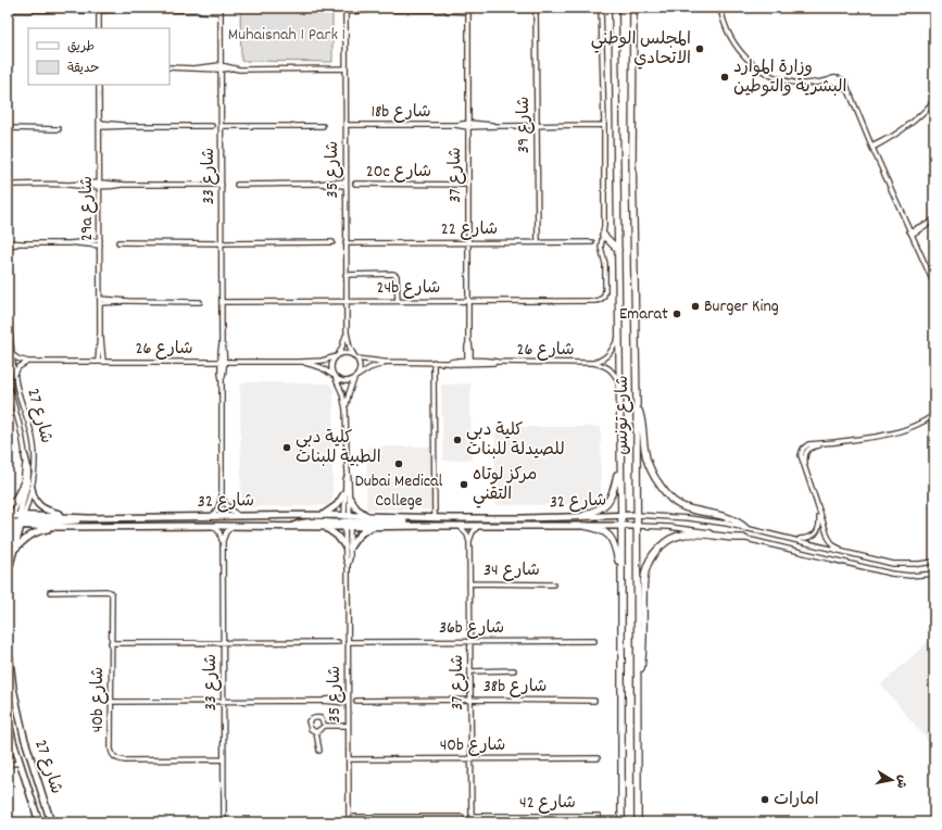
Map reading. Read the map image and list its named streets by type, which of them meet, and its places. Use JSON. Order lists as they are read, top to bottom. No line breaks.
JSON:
{"streets":{"main road":["شارع تونس"],"street":["18b شارع","شارع 39","شارع 35","20c شارع","شارع 37","شارع 33","29a شارع","شارع 22","24b شارع","شارع 26","شارع 27","شارع 32","شارع 34","36b شارع","38b شارع","40b شارع","شارع 42"]},"crossings":[["18b شارع","شارع 39"],["18b شارع","شارع 35"],["18b شارع","شارع 37"],["شارع 39","شارع 22"],["شارع 35","20c شارع"],["شارع 35","شارع 22"],["شارع 35","24b شارع"],["شارع 35","شارع 26"],["شارع 35","شارع 32"],["شارع 35","36b شارع"],["شارع 35","40b شارع"],["20c شارع","شارع 37"],["شارع 37","شارع 22"],["شارع 37","24b شارع"],["شارع 37","شارع 26"],["شارع 37","شارع 32"],["شارع 37","شارع 34"],["شارع 37","36b شارع"],["شارع 37","38b شارع"],["شارع 37","40b شارع"],["شارع 37","شارع 42"],["شارع 33","24b شارع"],["شارع 33","شارع 26"],["شارع 33","شارع 32"],["شارع 33","40b شارع"],["29a شارع","شارع 26"],["شارع 26","شارع تونس"],["شارع 26","شارع 27"],["شارع تونس","شارع 32"],["شارع 27","شارع 32"]],"parks":["Muhaisnah 1 Park 1"],"places":["المجلس الوطني الاتحادي","وزارة الموارد البشرية والتوطين","Burger King","Emarat","كلية دبي للصيدلة للبنات","كلية دبي الطبية للبنات","Dubai Medical College","مركز لوتاه التقني","امارات"],"legend":["طريق","حديقة"],"north":"right"}
